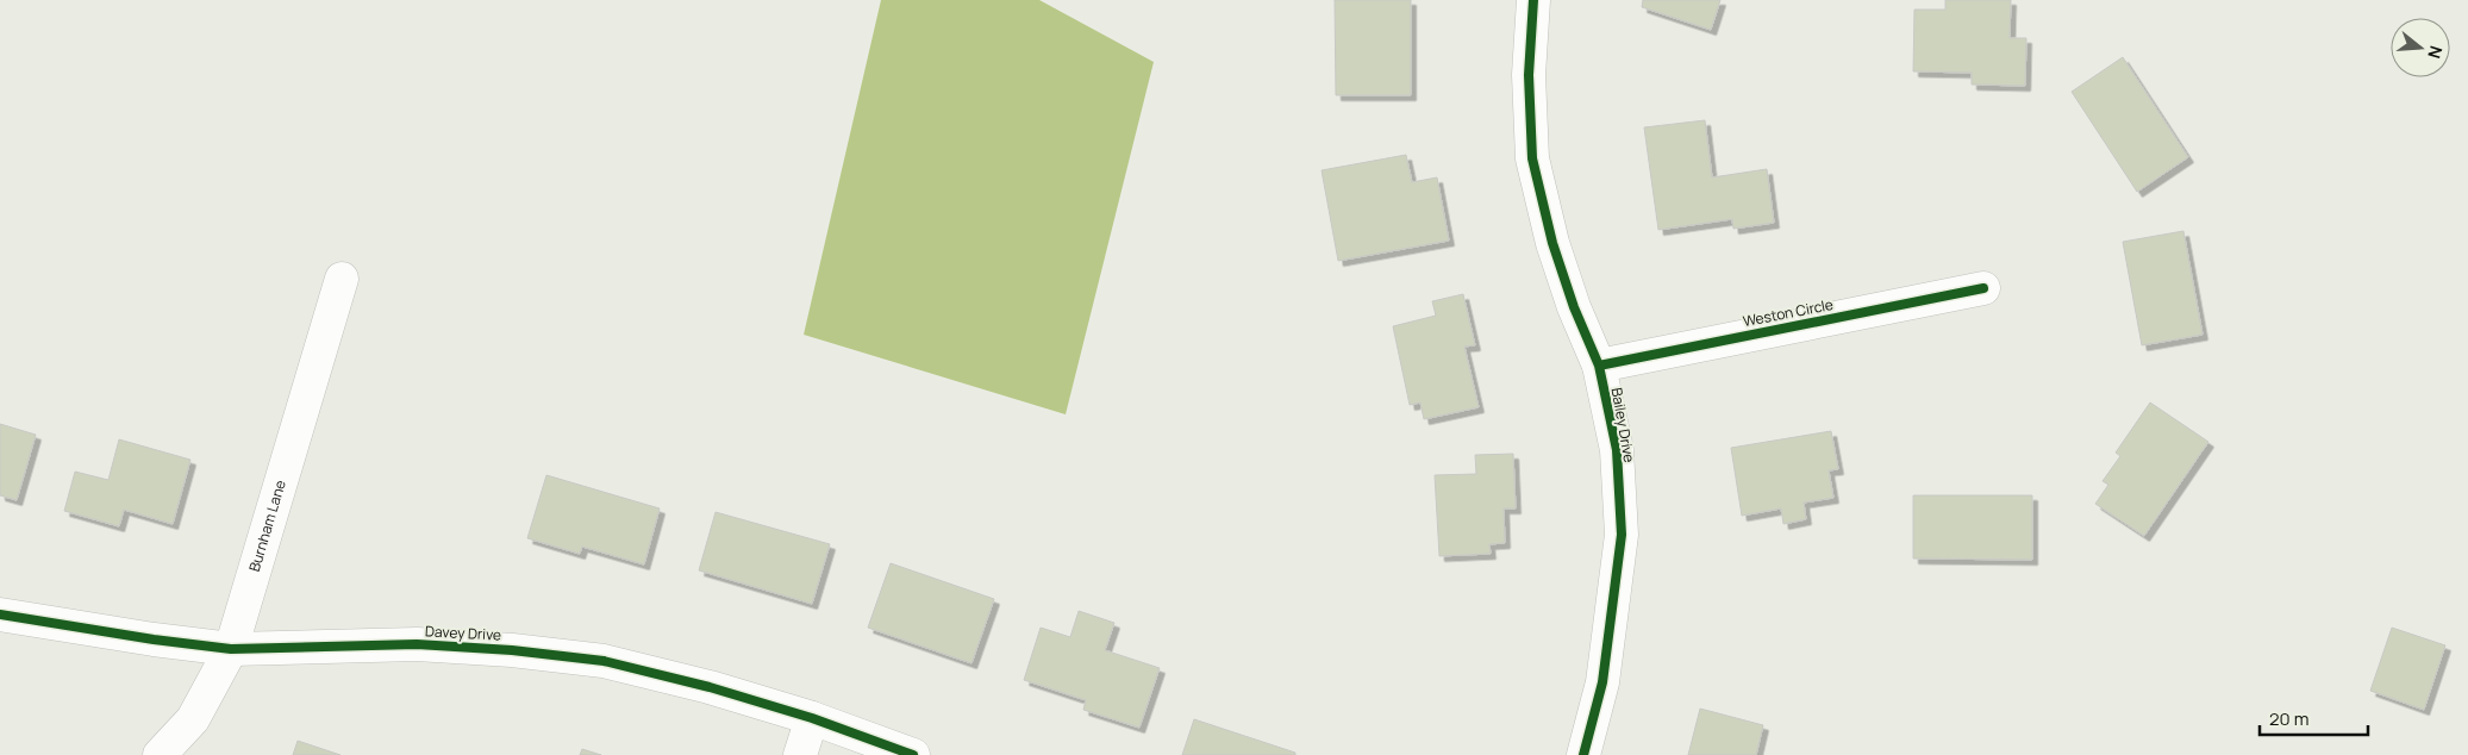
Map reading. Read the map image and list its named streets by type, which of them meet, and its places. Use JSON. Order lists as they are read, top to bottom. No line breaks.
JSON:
{"streets":{"street":["Weston Circle","Bailey Drive","Burnham Lane","Davey Drive"]},"crossings":[["Weston Circle","Bailey Drive"],["Burnham Lane","Davey Drive"]],"scale_bar":"20 m","north":"right"}
